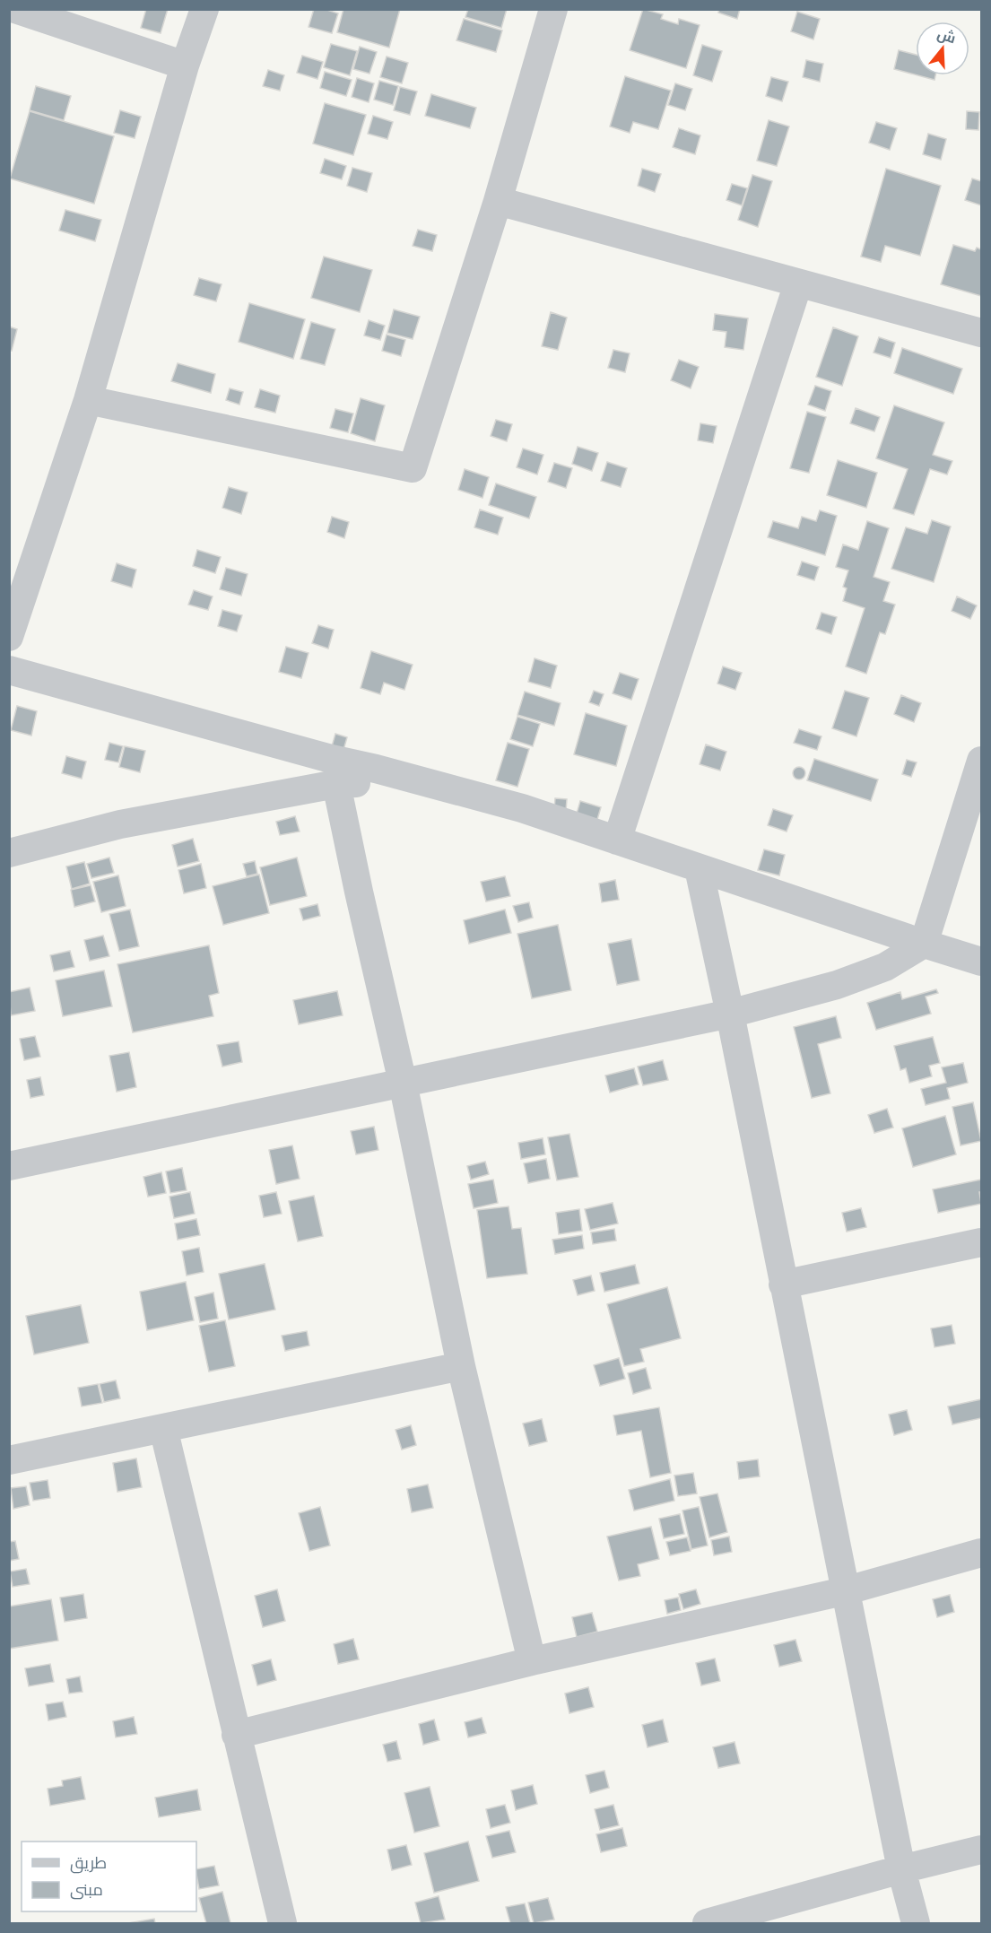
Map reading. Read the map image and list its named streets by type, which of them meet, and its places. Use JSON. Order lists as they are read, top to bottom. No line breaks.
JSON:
{"legend":["طريق","مبنى"],"north":"top"}
